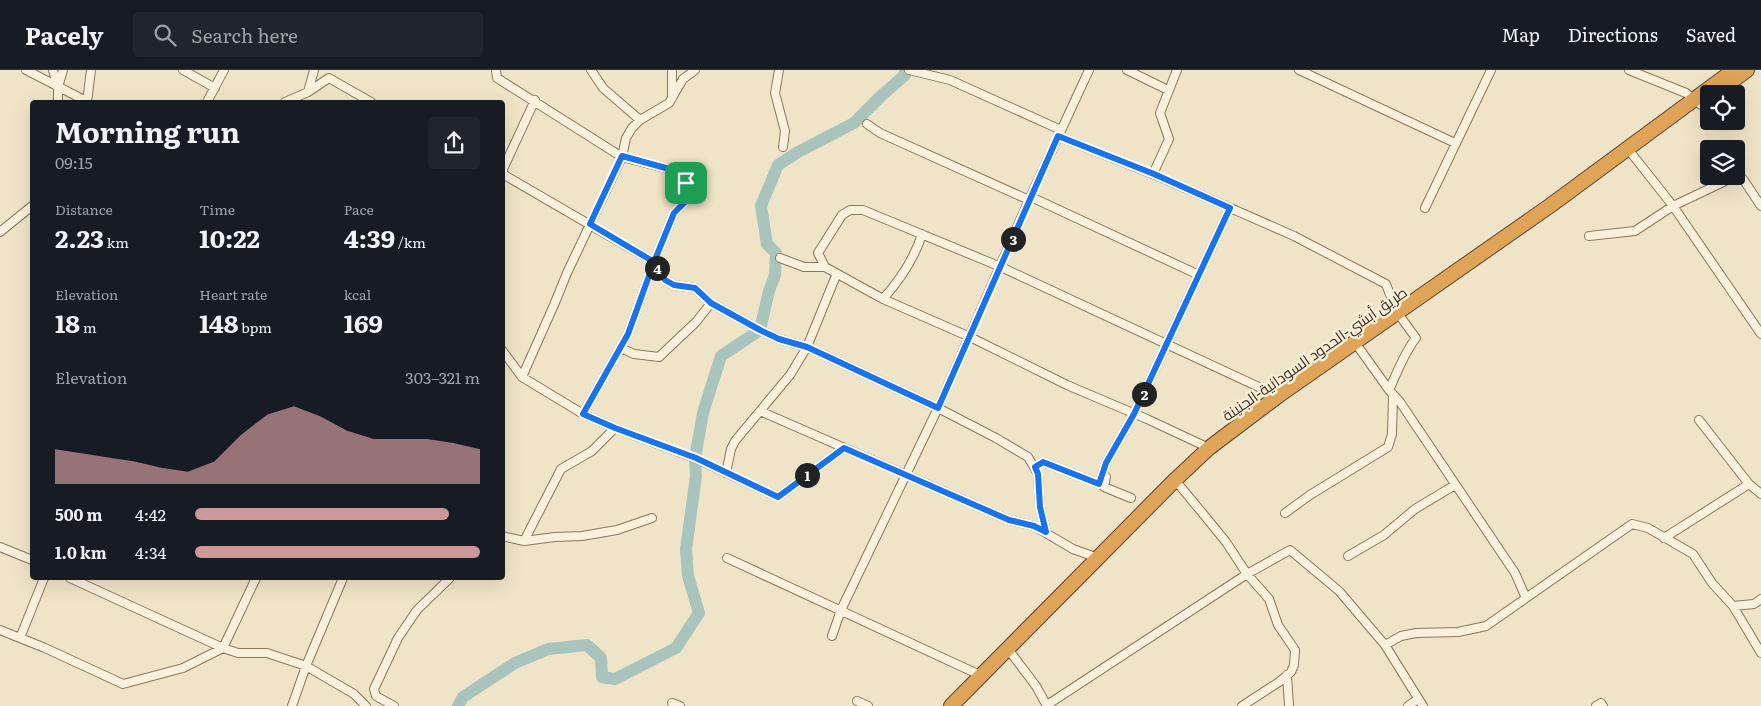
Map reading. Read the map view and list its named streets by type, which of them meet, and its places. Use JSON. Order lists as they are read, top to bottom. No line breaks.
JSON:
{"streets":{"highway":["طريق أبشي-الحدود السودانية-الجنينة"]},"page":{"header":"Pacely","search":"Search here","nav":["Map","Directions","Saved"],"heading":["Morning run","09:15"],"stats":[["Distance","2.23 km"],["Time","10:22"],["Pace","4:39 /km"],["Elevation","18 m"],["Heart rate","148 bpm"],["kcal","169"]],"pins":["3","4","2","1"],"chart":["Elevation","303–321 m"],"list":[{"name":"500 m","note":"4:42"},{"name":"1.0 km","note":"4:34"}]}}
